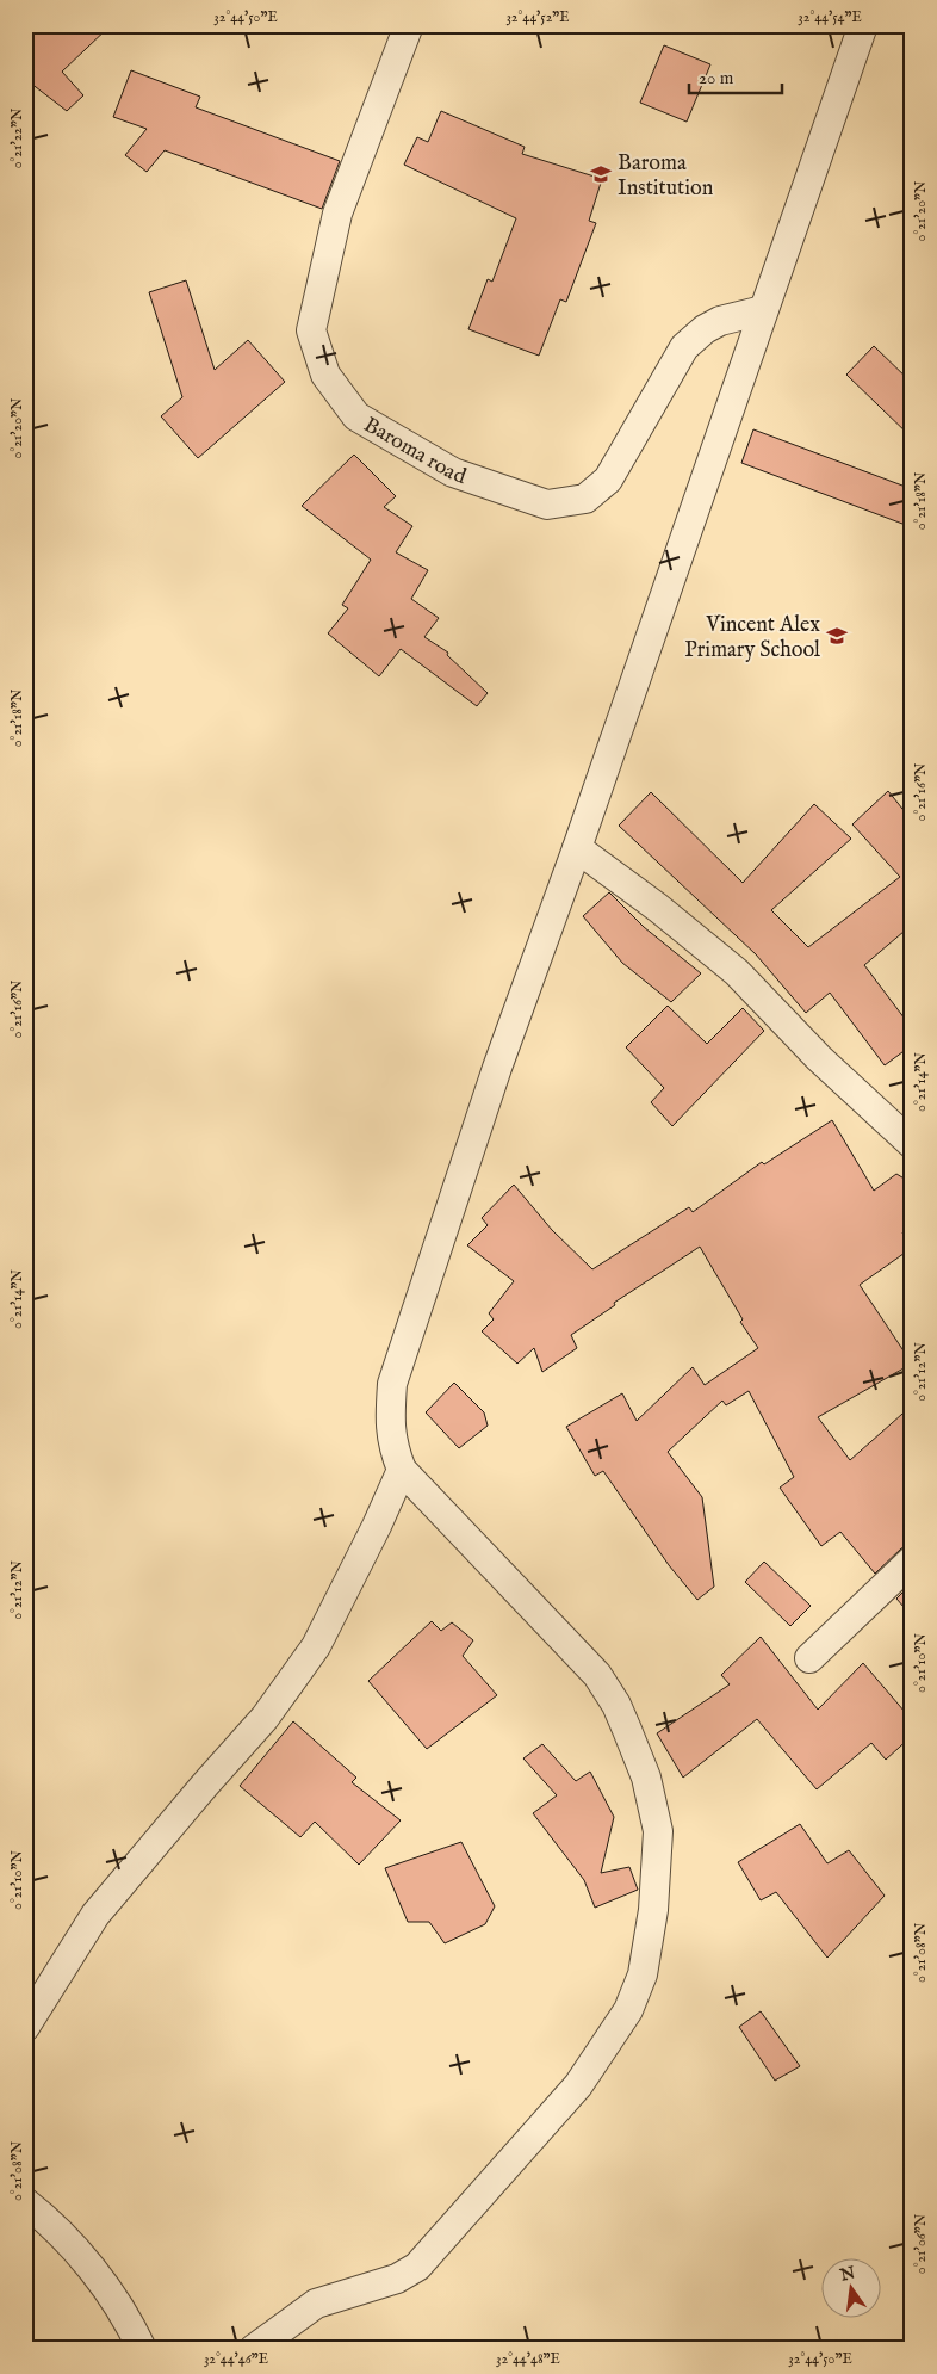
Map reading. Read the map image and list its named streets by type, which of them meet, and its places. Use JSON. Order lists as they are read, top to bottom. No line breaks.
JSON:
{"streets":{"street":["Baroma road"]},"places":{"school or university":["Baroma Institution","Vincent Alex Primary School"]},"scale_bar":"20 m","north":"top","coordinates":["32°44'50\"E","32°44'52\"E","32°44'54\"E","0°21'22\"N","0°21'20\"N","0°21'18\"N","0°21'16\"N","0°21'14\"N","0°21'12\"N","0°21'10\"N","0°21'08\"N","0°21'06\"N","32°44'46\"E","32°44'48\"E"]}
